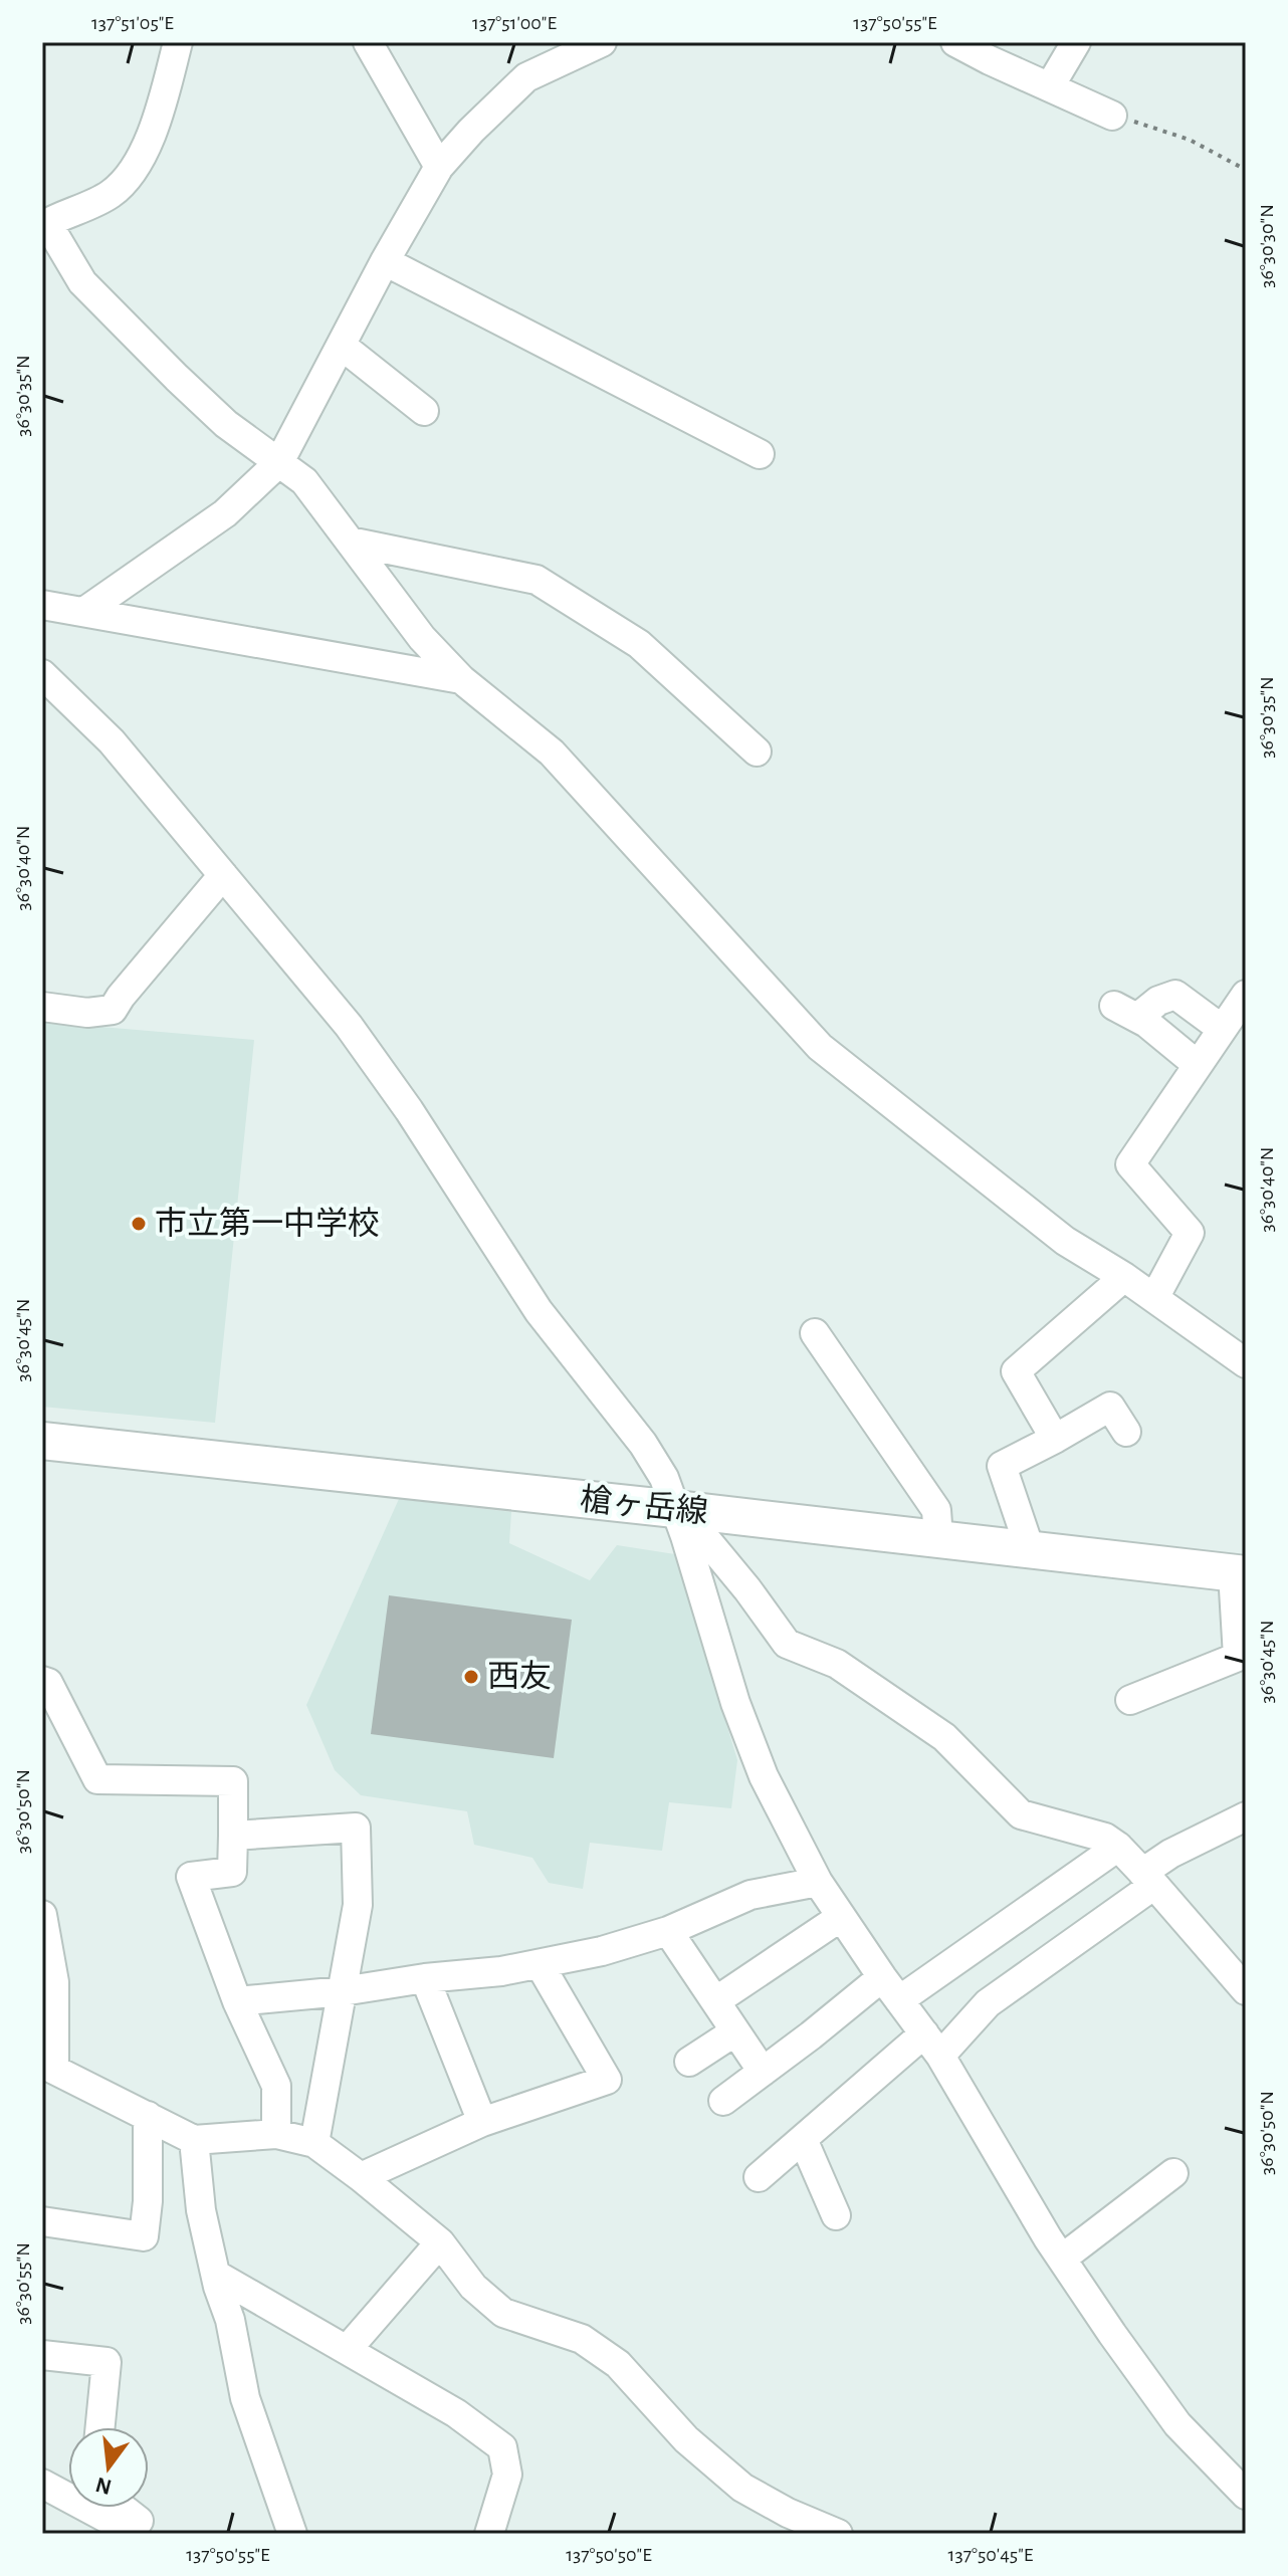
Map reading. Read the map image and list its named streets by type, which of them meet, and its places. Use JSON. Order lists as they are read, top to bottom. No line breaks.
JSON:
{"streets":{"main road":["槍ヶ岳線"]},"places":["市立第一中学校","西友"],"north":"bottom","coordinates":["137°51'05\"E","137°51'00\"E","137°50'55\"E","36°30'30\"N","36°30'35\"N","36°30'40\"N","36°30'45\"N","36°30'50\"N","36°30'55\"N","137°50'50\"E","137°50'45\"E"]}
